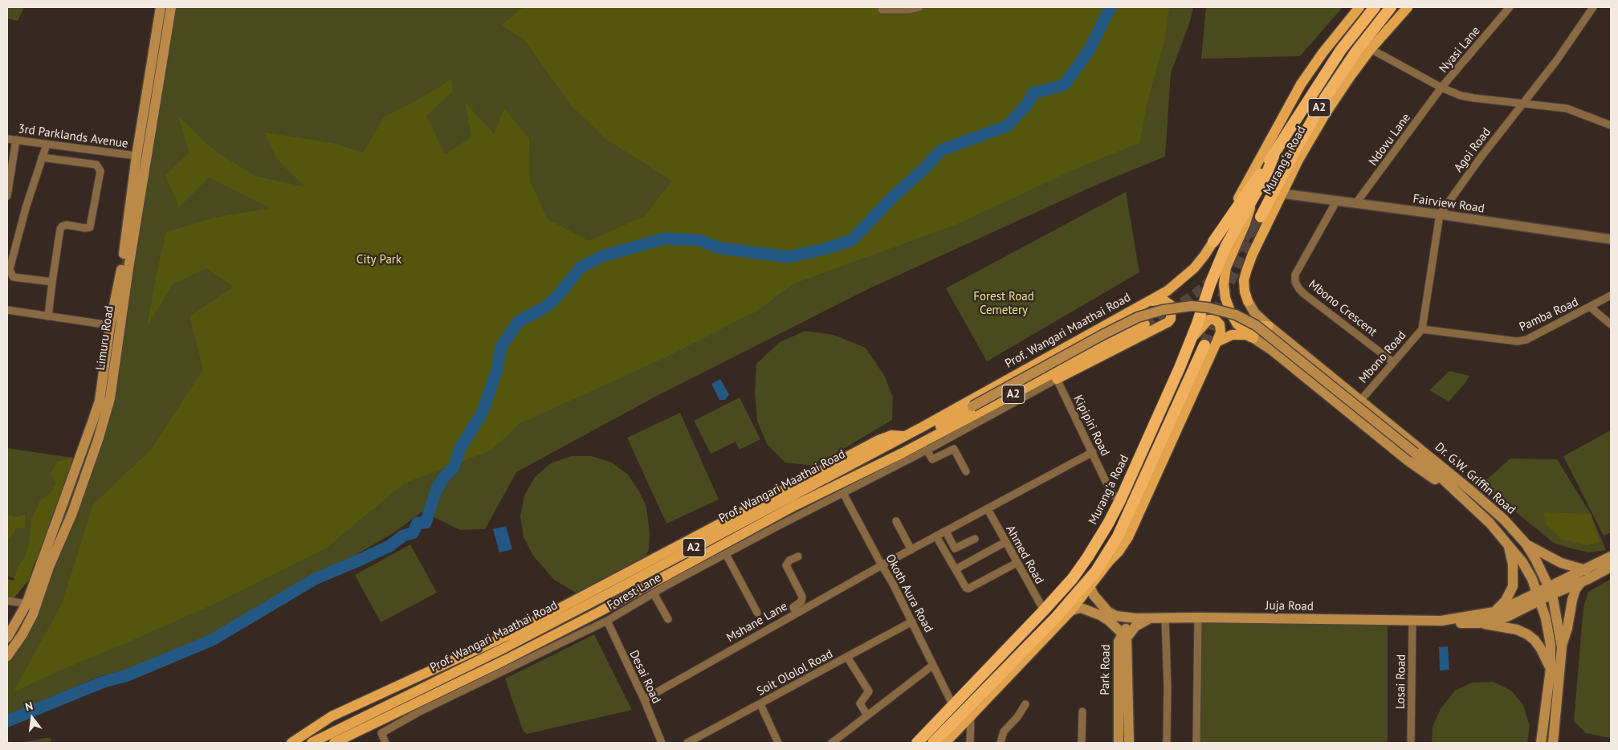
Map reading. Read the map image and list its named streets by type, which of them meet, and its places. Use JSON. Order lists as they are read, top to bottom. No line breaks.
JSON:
{"streets":{"highway":["A2","Murang'a Road","Prof. Wangari Maathai Road"],"main road":["Limuru Road","Dr. G.W. Griffin Road","Juja Road","Park Road"],"street":["Nyasi Lane","3rd Parklands Avenue","Ndovu Lane","Agoi Road","Fairview Road","Mbono Crescent","Pamba Road","Mbono Road","Kipipiri Road","Ahmed Road","Forest Lane","Okoth Aura Road","Mshane Lane","Soit Ololol Road","Desai Road","Losai Road"]},"crossings":[["Nyasi Lane","Ndovu Lane"],["3rd Parklands Avenue","Limuru Road"],["Ndovu Lane","Fairview Road"],["Agoi Road","Fairview Road"],["Agoi Road","Pamba Road"],["Agoi Road","Mbono Road"],["Murang'a Road","Fairview Road"],["Murang'a Road","Prof. Wangari Maathai Road"],["Murang'a Road","Kipipiri Road"],["Murang'a Road","Dr. G.W. Griffin Road"],["Murang'a Road","Ahmed Road"],["Murang'a Road","Okoth Aura Road"],["Fairview Road","Mbono Crescent"],["Mbono Crescent","Mbono Road"],["Pamba Road","Mbono Road"],["Prof. Wangari Maathai Road","Dr. G.W. Griffin Road"],["Mbono Road","Dr. G.W. Griffin Road"],["Kipipiri Road","Mshane Lane"],["Dr. G.W. Griffin Road","Juja Road"],["Ahmed Road","Mshane Lane"],["Forest Lane","Okoth Aura Road"],["Forest Lane","Desai Road"],["Okoth Aura Road","Mshane Lane"],["Okoth Aura Road","Soit Ololol Road"],["Juja Road","Losai Road"],["Mshane Lane","Desai Road"]],"parks":["City Park","Forest Road Cemetery"],"north":"top"}
